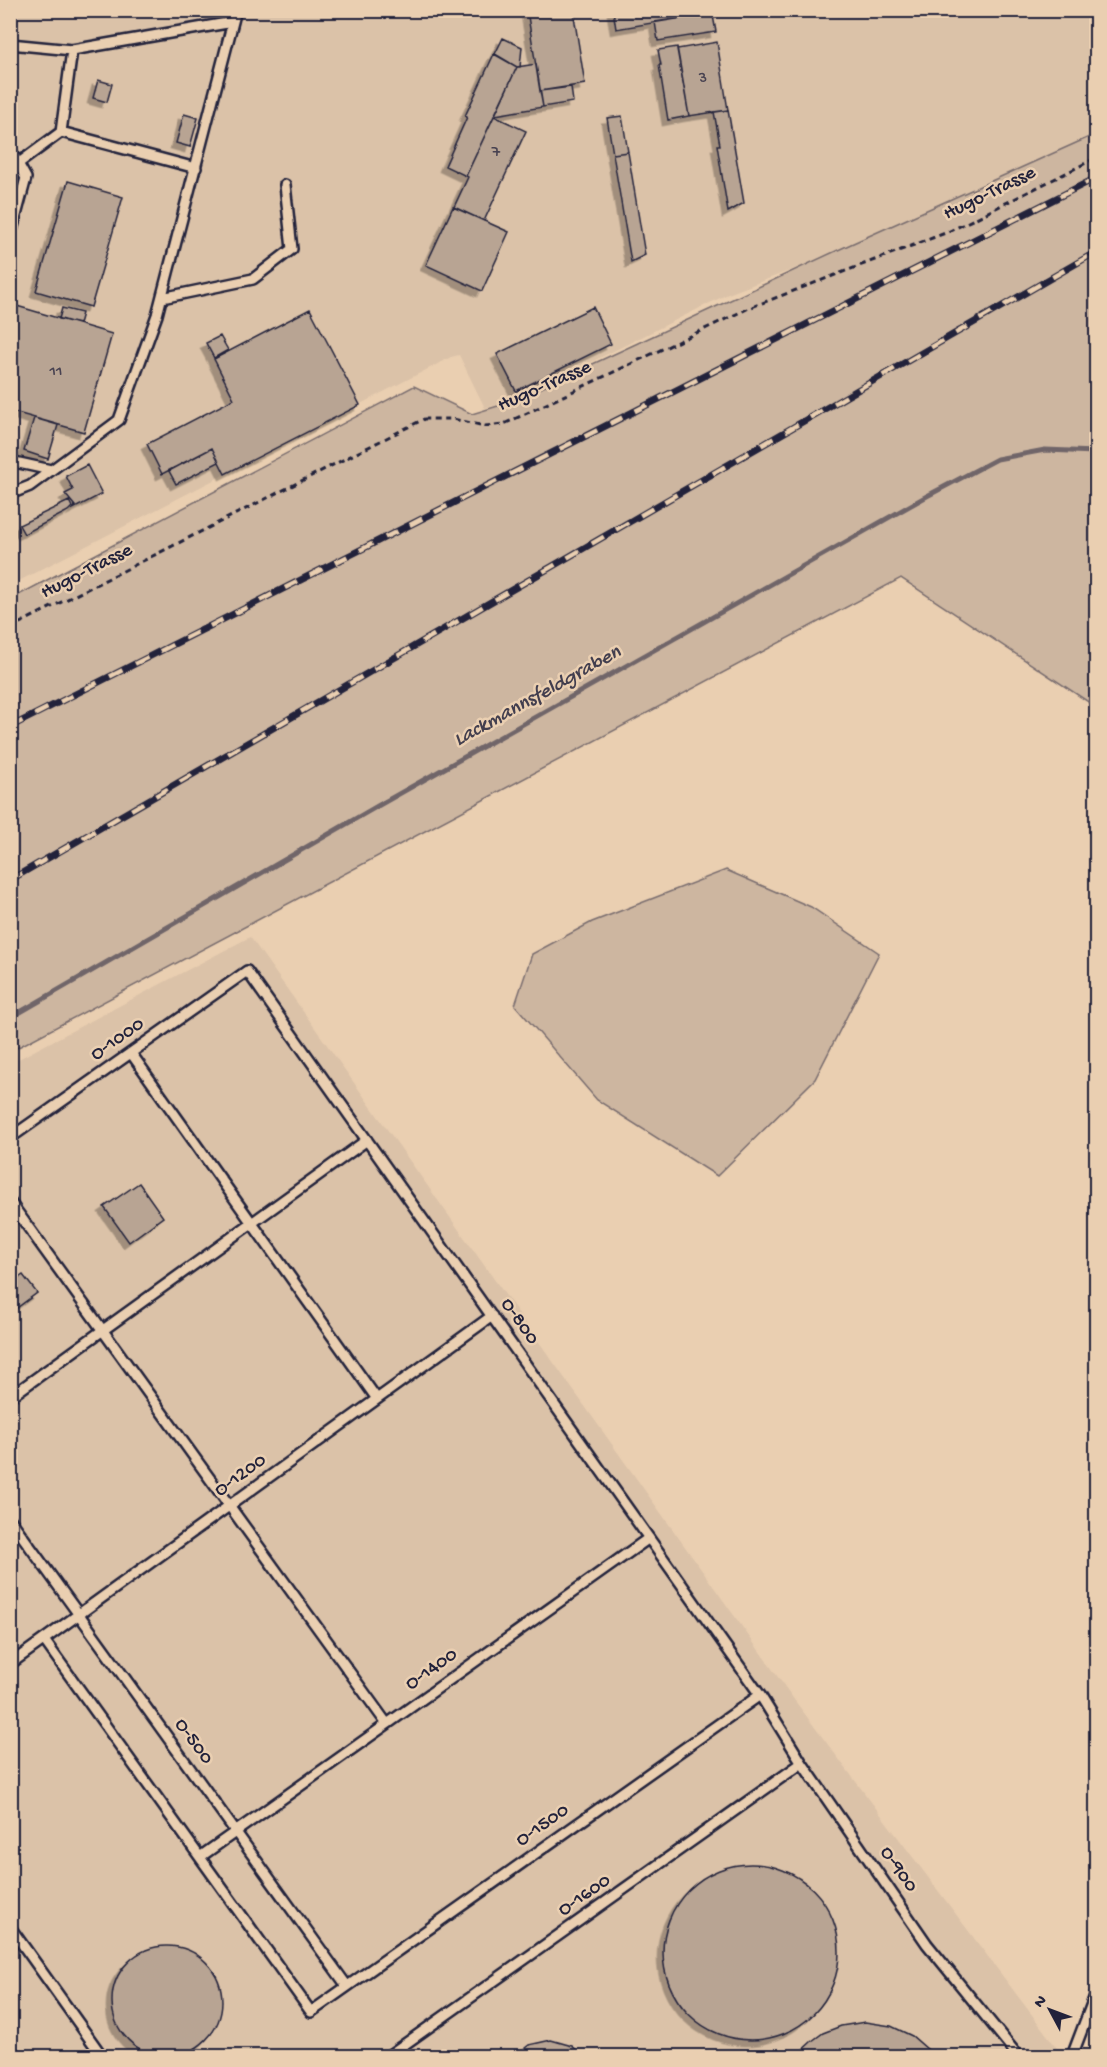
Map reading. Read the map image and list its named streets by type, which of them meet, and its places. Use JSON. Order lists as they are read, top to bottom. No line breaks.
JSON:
{"streets":{"lane":["O-1000","O-800","O-1200","O-1400","O-500","O-1500","O-900","O-1600"],"path":["Hugo-Trasse"]},"crossings":[["O-1000","O-800"],["O-800","O-1200"],["O-800","O-1400"],["O-800","O-1500"],["O-800","O-900"],["O-1200","O-500"],["O-1400","O-500"],["O-1400","O-1500"],["O-500","O-1500"],["O-1500","O-900"],["O-900","O-1600"]],"water":["Lackmannsfeldgraben"],"house_numbers":["3","7","11"],"north":"top left"}
